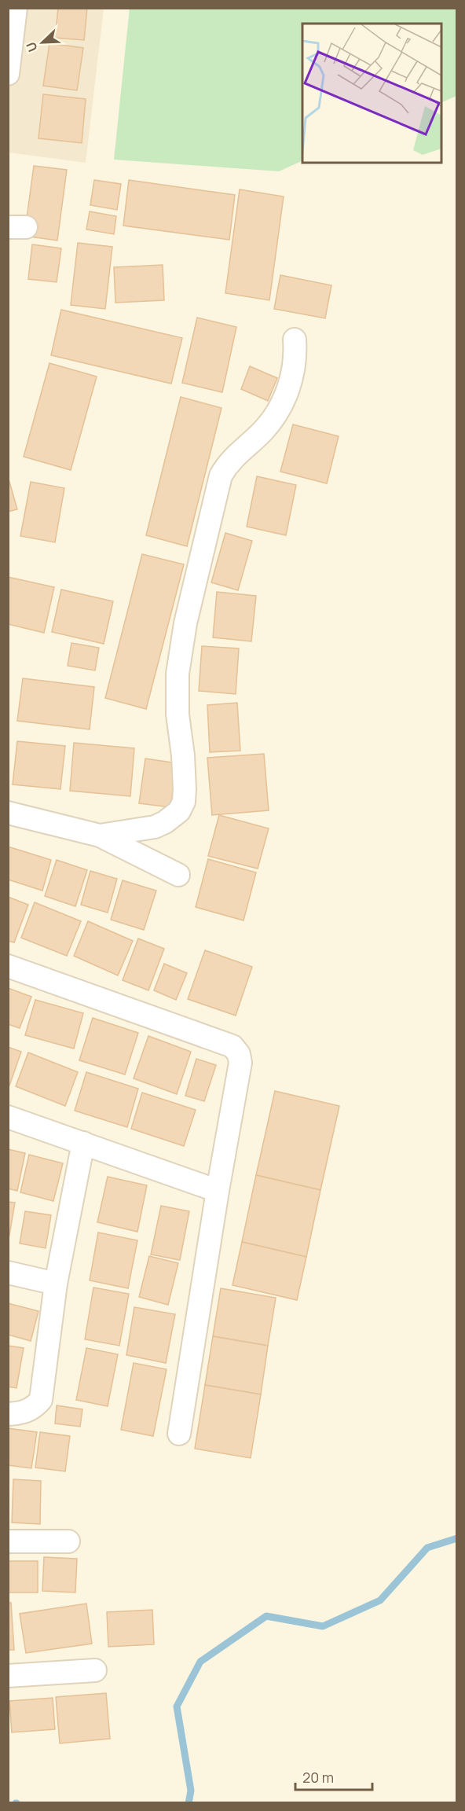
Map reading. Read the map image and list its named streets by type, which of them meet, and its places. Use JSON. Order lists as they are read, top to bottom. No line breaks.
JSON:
{"scale_bar":"20 m","north":"bottom left"}
